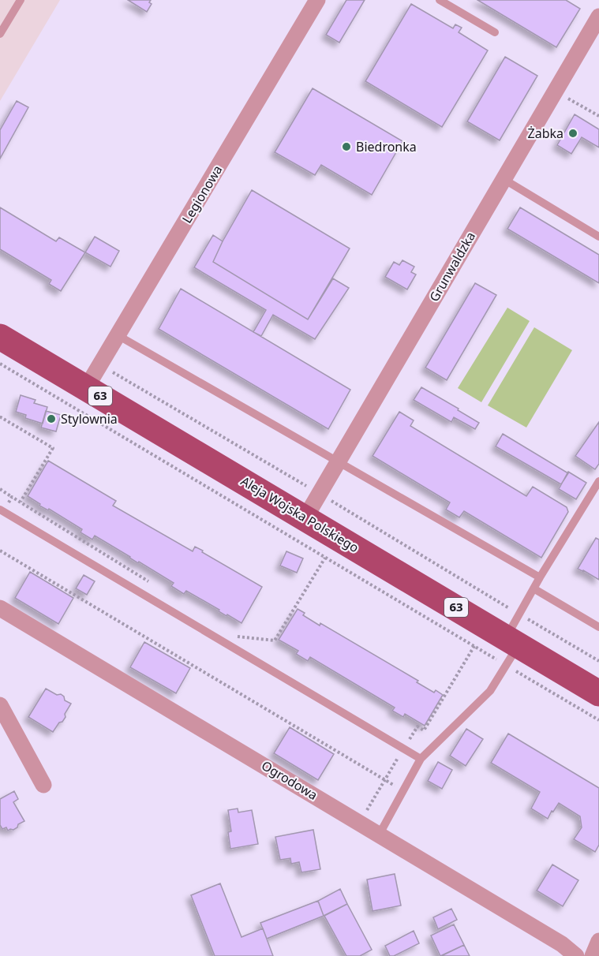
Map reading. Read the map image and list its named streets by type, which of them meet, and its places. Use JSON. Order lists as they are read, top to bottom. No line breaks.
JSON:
{"streets":{"main road":["63","Aleja Wojska Polskiego"],"street":["Legionowa","Grunwaldzka","Ogrodowa"]},"crossings":[["Legionowa","Aleja Wojska Polskiego"],["Grunwaldzka","Aleja Wojska Polskiego"]],"places":["Żabka","Biedronka","Stylownia"]}
